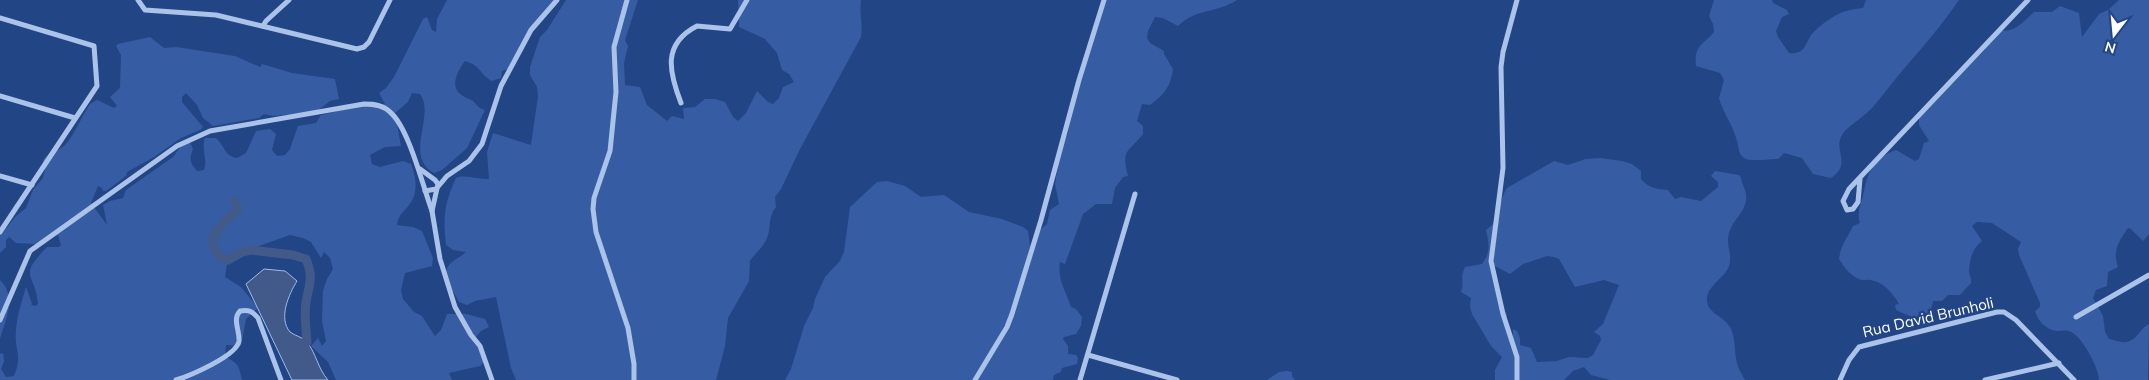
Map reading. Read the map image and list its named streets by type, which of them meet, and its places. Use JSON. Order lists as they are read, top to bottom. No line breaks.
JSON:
{"streets":{"street":["Rua David Brunholi"]},"north":"bottom"}
